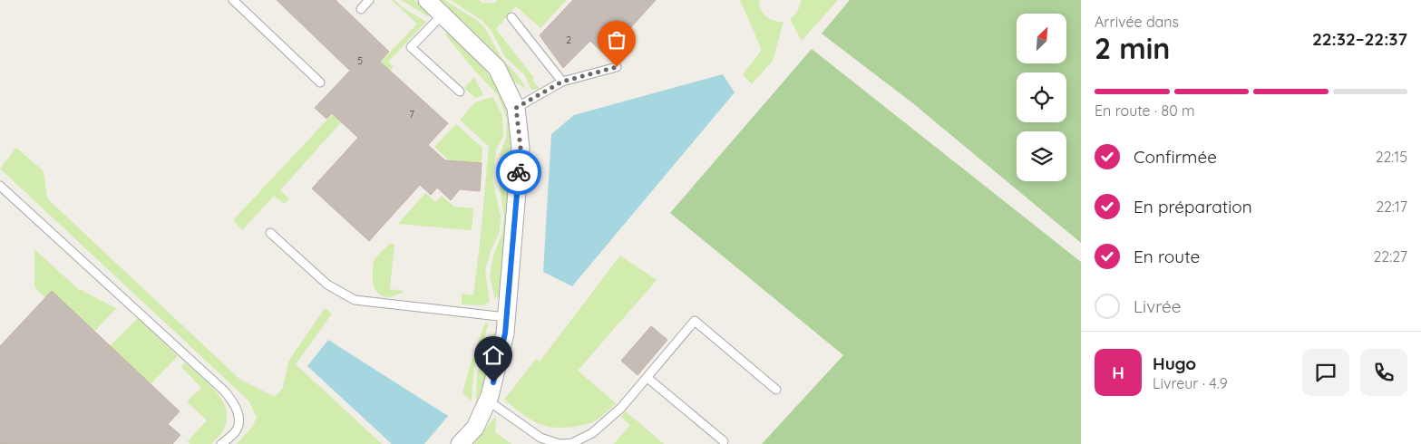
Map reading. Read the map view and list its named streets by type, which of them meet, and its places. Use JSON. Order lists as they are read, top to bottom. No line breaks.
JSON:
{"house_numbers":["2","5","7"],"north":"top right","page":{"heading":["2 min","Arrivée dans","22:32–22:37"],"panel":["Hugo","Livreur · 4.9"],"bar":"En route · 80 m","list":[["Confirmée","22:15"],["En préparation","22:17"],["En route","22:27"],"Livrée"],"round":"H"}}
